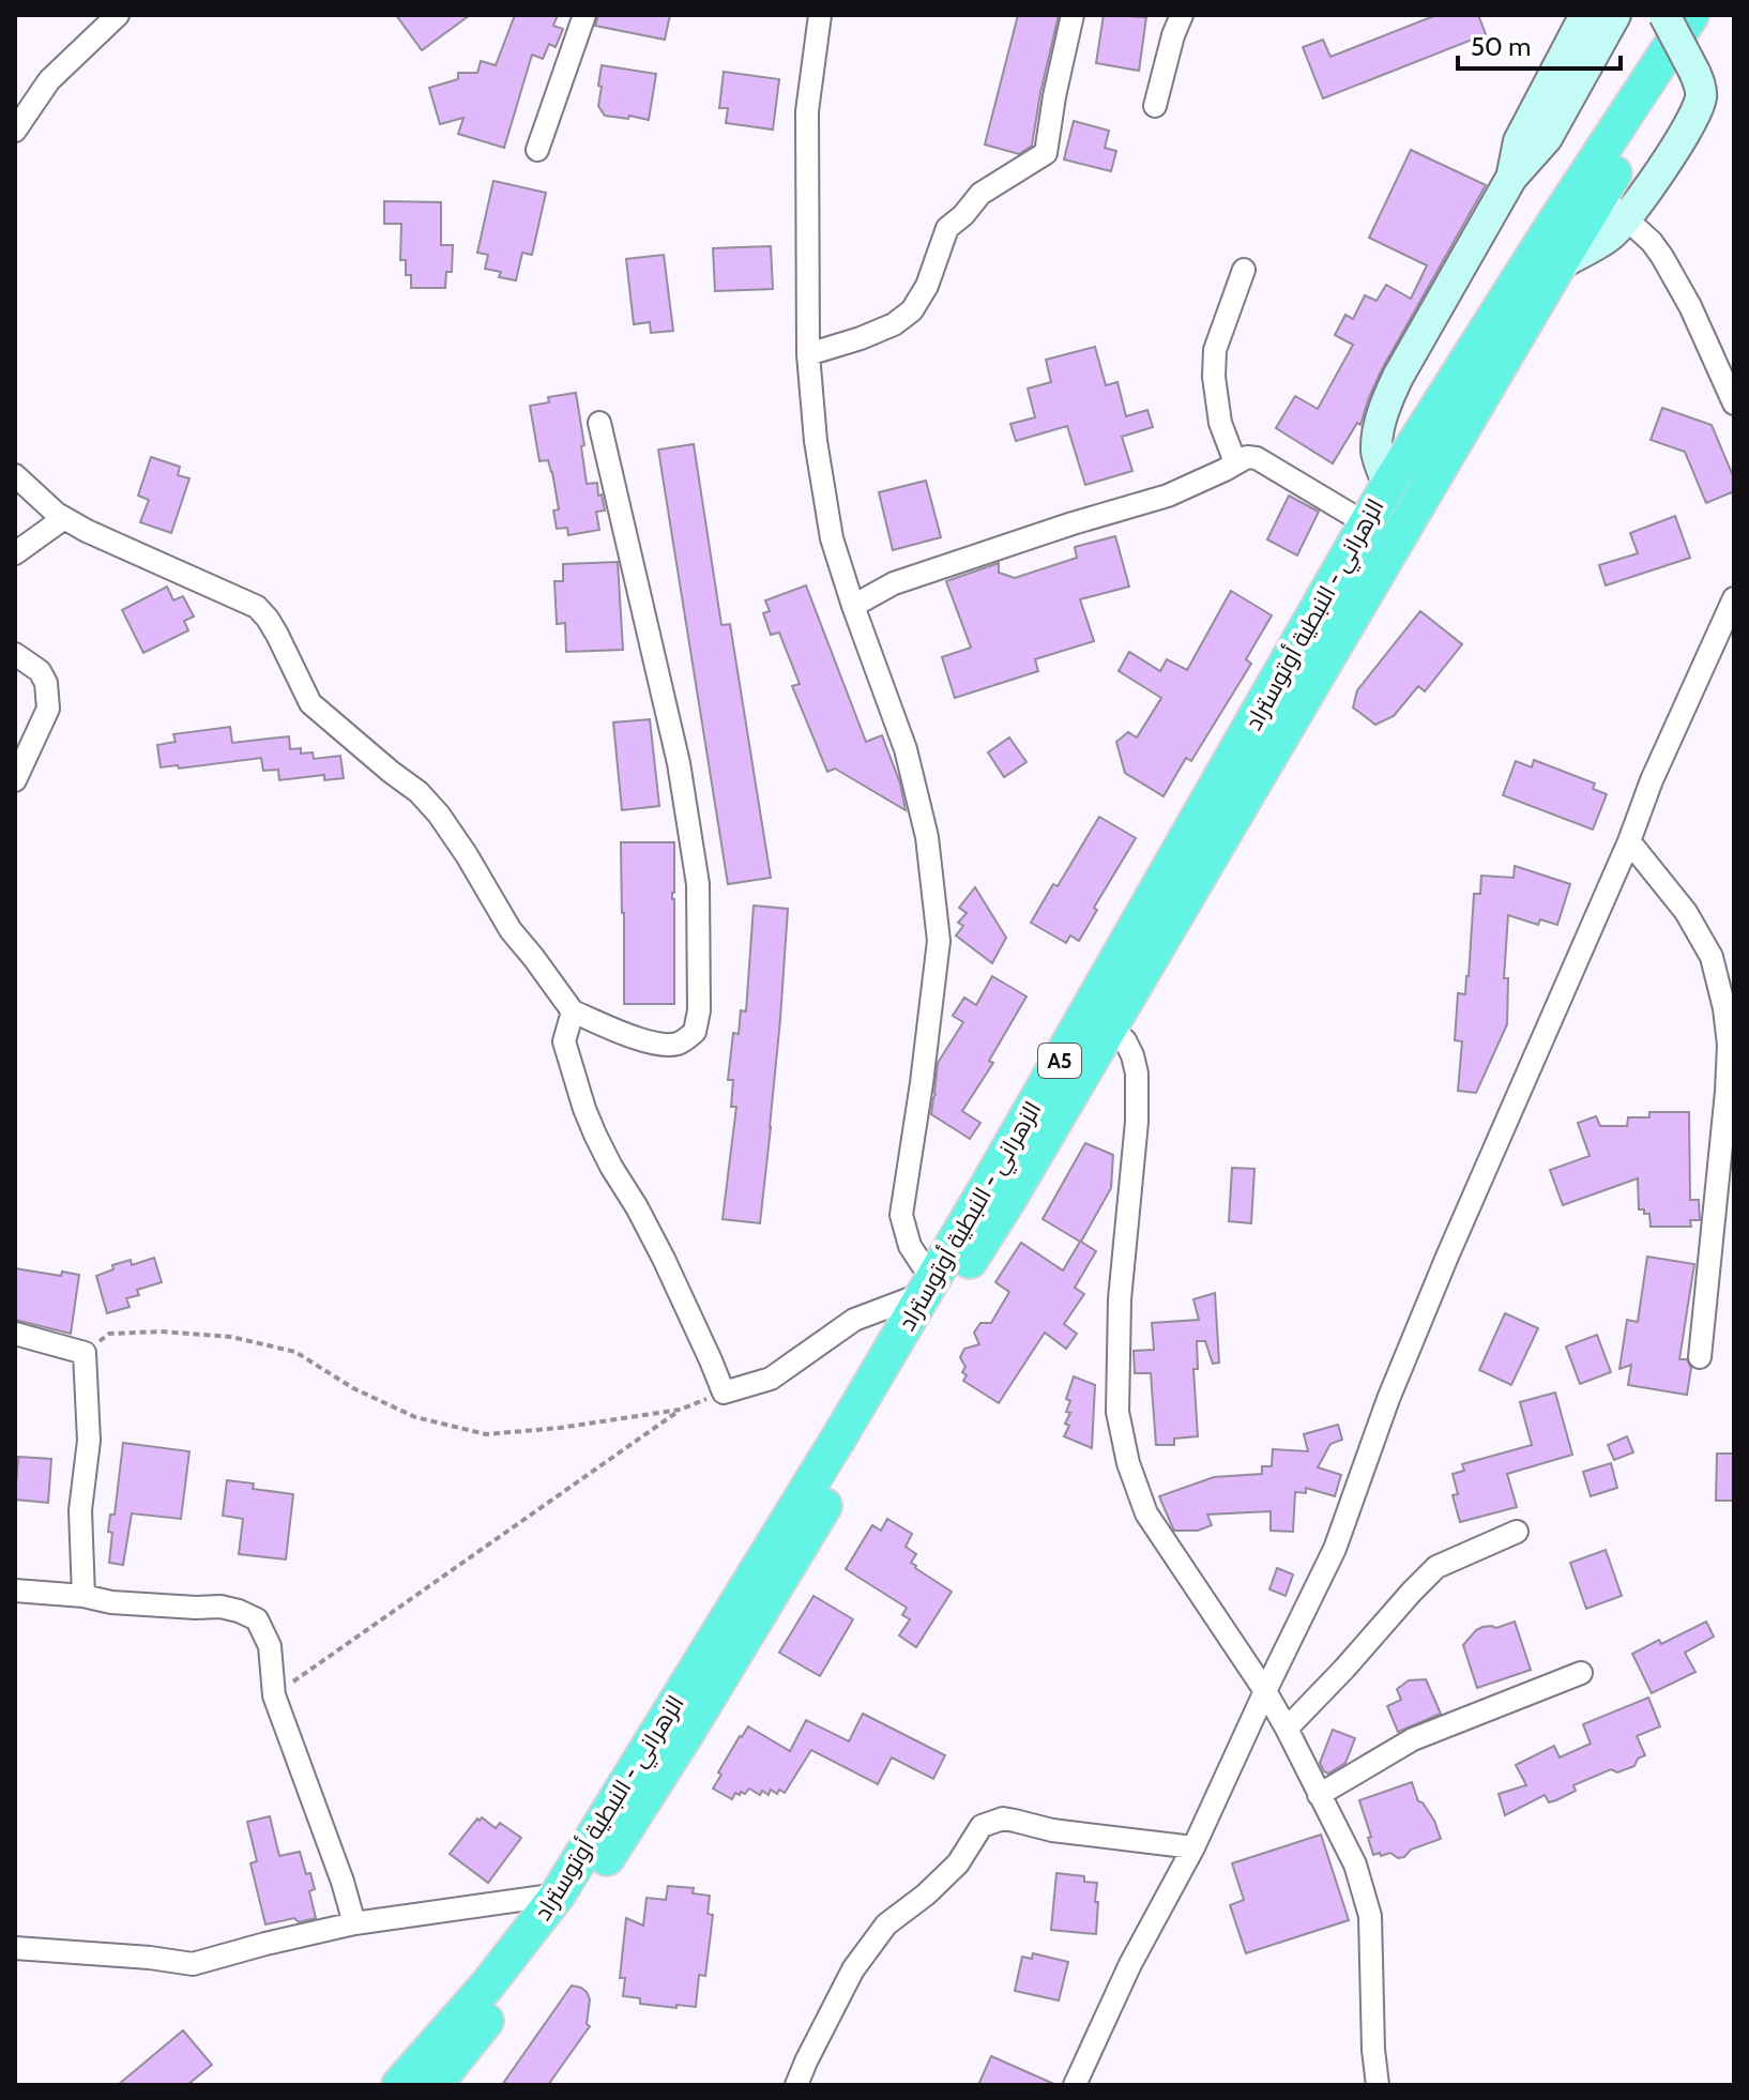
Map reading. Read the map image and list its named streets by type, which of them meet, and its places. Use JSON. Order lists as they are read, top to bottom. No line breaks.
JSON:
{"streets":{"highway":["الزهراني - النبطية أوتوستراد","A5"]},"scale_bar":"50 m"}
